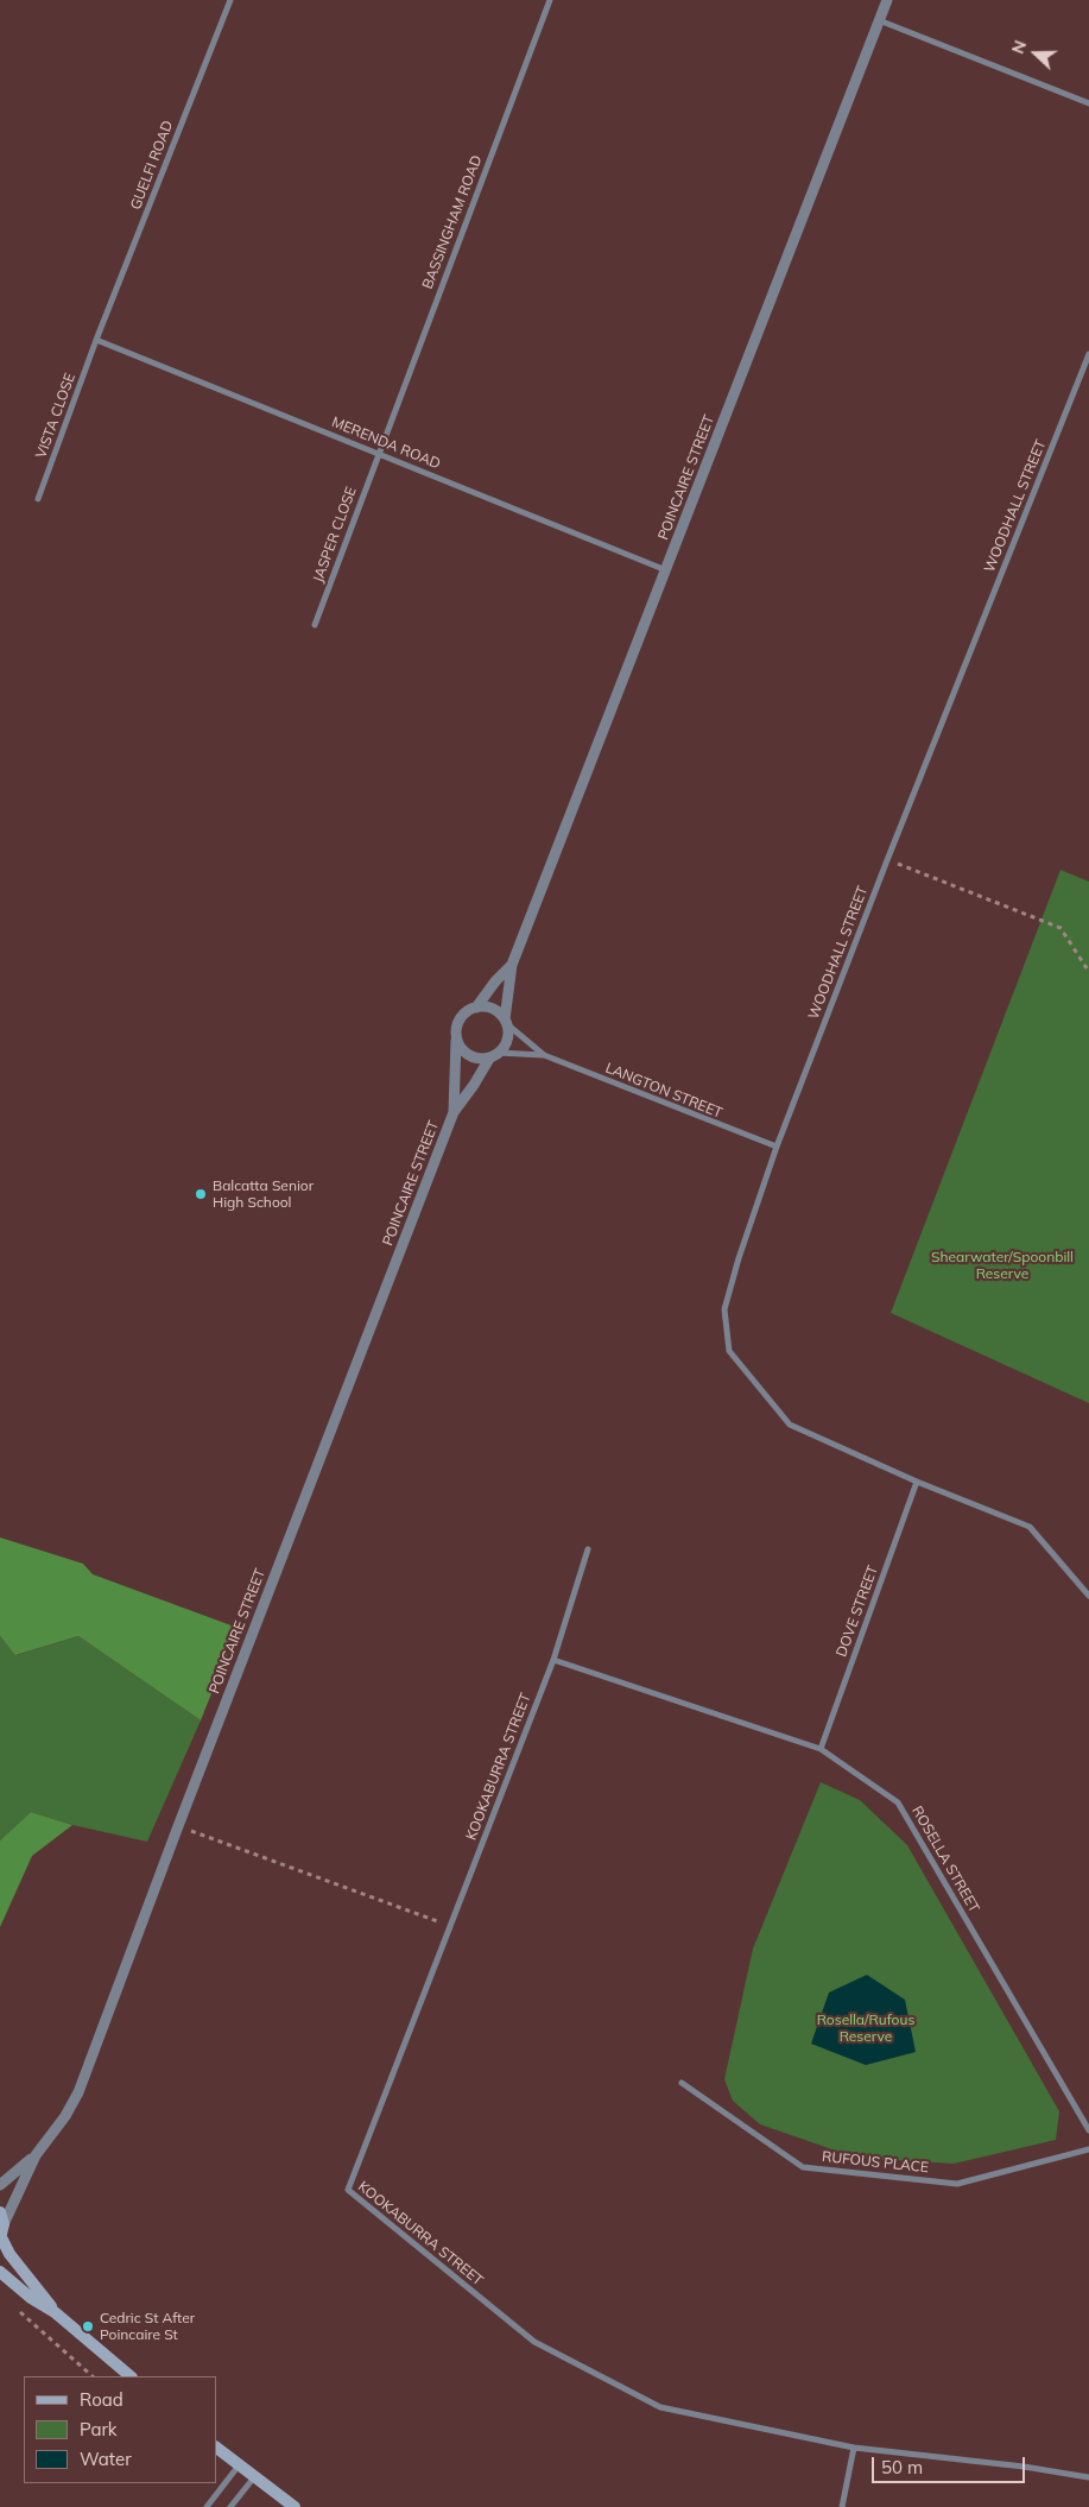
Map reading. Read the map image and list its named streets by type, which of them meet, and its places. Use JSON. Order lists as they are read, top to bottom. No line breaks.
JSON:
{"streets":{"street":["GUELFI ROAD","BASSINGHAM ROAD","VISTA CLOSE","MERENDA ROAD","POINCAIRE STREET","WOODHALL STREET","JASPER CLOSE","LANGTON STREET","DOVE STREET","KOOKABURRA STREET","ROSELLA STREET","RUFOUS PLACE"]},"crossings":[["GUELFI ROAD","VISTA CLOSE"],["GUELFI ROAD","MERENDA ROAD"],["BASSINGHAM ROAD","MERENDA ROAD"],["BASSINGHAM ROAD","JASPER CLOSE"],["VISTA CLOSE","MERENDA ROAD"],["MERENDA ROAD","POINCAIRE STREET"],["MERENDA ROAD","JASPER CLOSE"],["POINCAIRE STREET","LANGTON STREET"],["WOODHALL STREET","LANGTON STREET"],["WOODHALL STREET","DOVE STREET"],["DOVE STREET","ROSELLA STREET"],["KOOKABURRA STREET","ROSELLA STREET"]],"parks":["Shearwater/Spoonbill Reserve","Rosella/Rufous Reserve"],"places":["Balcatta Senior High School","Cedric St After Poincaire St"],"legend":["Road","Park","Water"],"scale_bar":"50 m","north":"left"}
